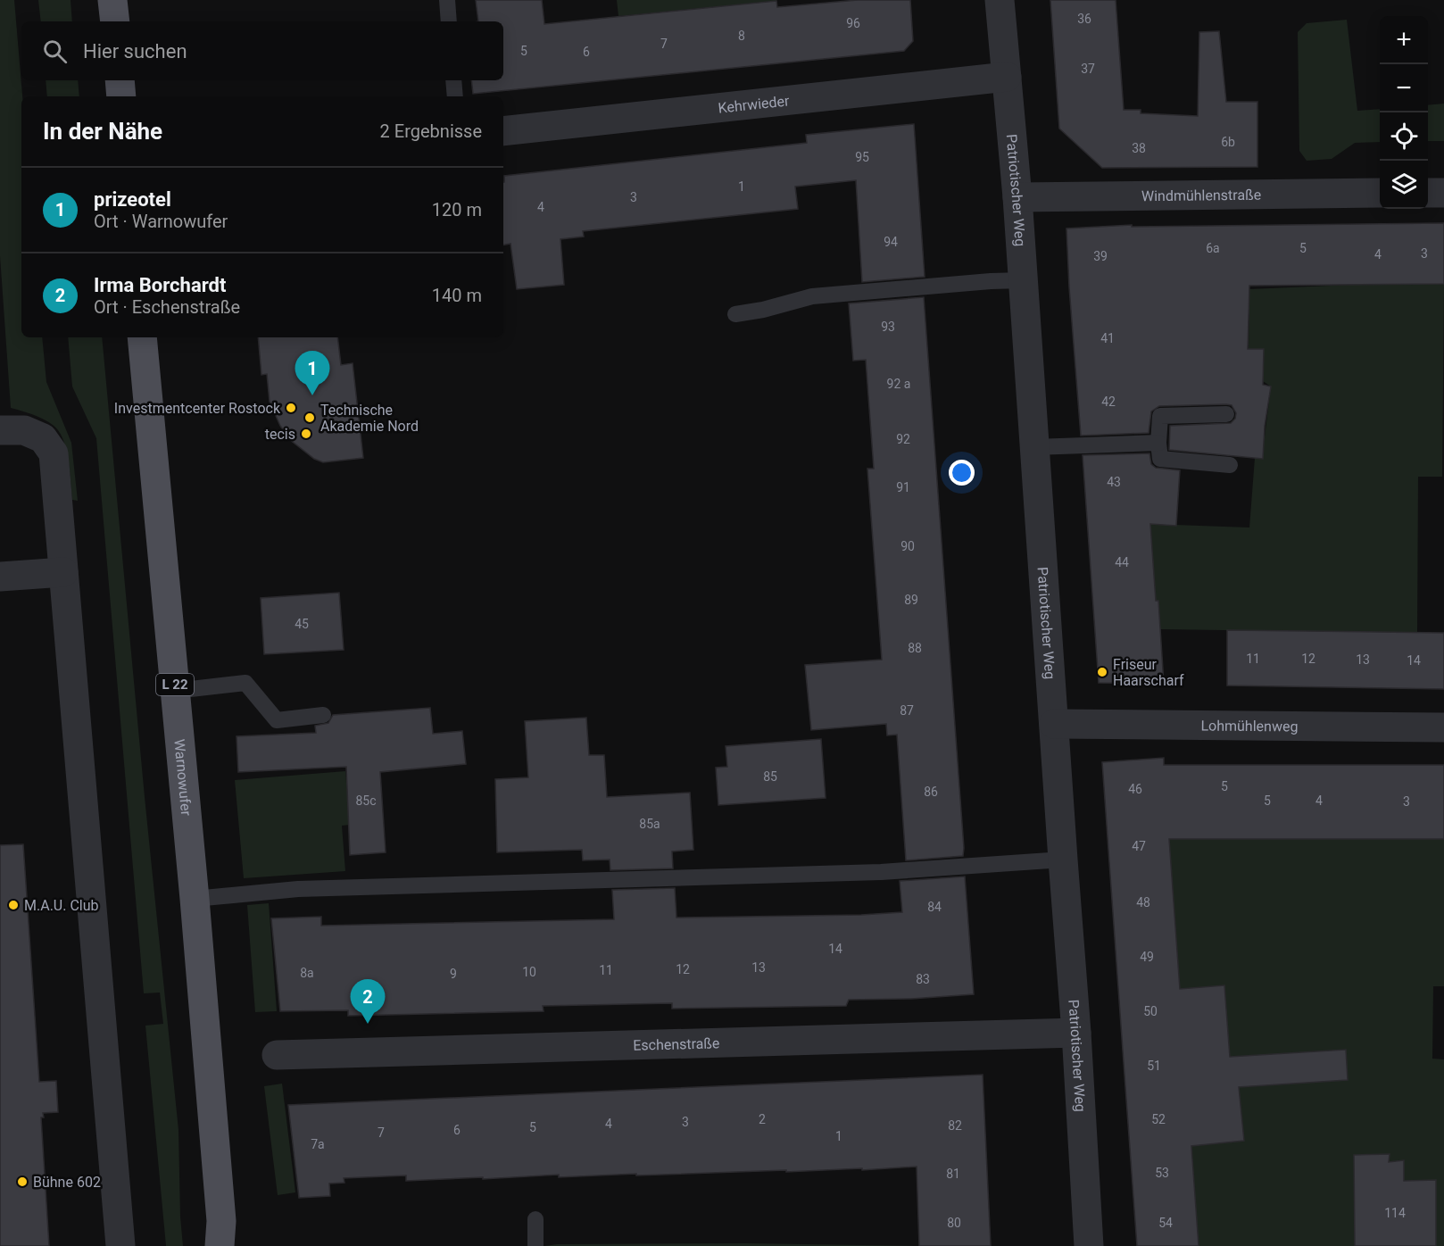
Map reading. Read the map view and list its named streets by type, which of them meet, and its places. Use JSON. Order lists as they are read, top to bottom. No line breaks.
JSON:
{"streets":{"main road":["L 22","Warnowufer"],"street":["Kehrwieder","Patriotischer Weg","Windmühlenstraße","Lohmühlenweg","Eschenstraße"]},"crossings":[["Kehrwieder","Patriotischer Weg"],["Patriotischer Weg","Windmühlenstraße"],["Patriotischer Weg","Lohmühlenweg"],["Patriotischer Weg","Eschenstraße"]],"places":["Investmentcenter Rostock","Technische Akademie Nord","tecis","Friseur Haarscharf","M.A.U. Club","Bühne 602"],"house_numbers":["36","96","8","7","5","6","37","6b","38","95","1","3","4","94","6a","5","3","4","39","93","41","92 a","42","92","43","91","90","44","89","45","88","11","12","13","14","87","85","5","46","86","85c","5","4","3","85a","47","48","84","14","49","13","12","11","10","8a","9","83","50","51","2","52","3","4","82","5","6","7","1","7a","53","81","114","80","54"],"page":{"map_buttons":["+","−"],"search":"Hier suchen","heading":["In der Nähe","2 Ergebnisse"],"list":[{"mark":"1","name":"prizeotel","note":"Ort · Warnowufer","value":"120 m"},{"mark":"2","name":"Irma Borchardt","note":"Ort · Eschenstraße","value":"140 m"}],"pins":["1","2"]}}
